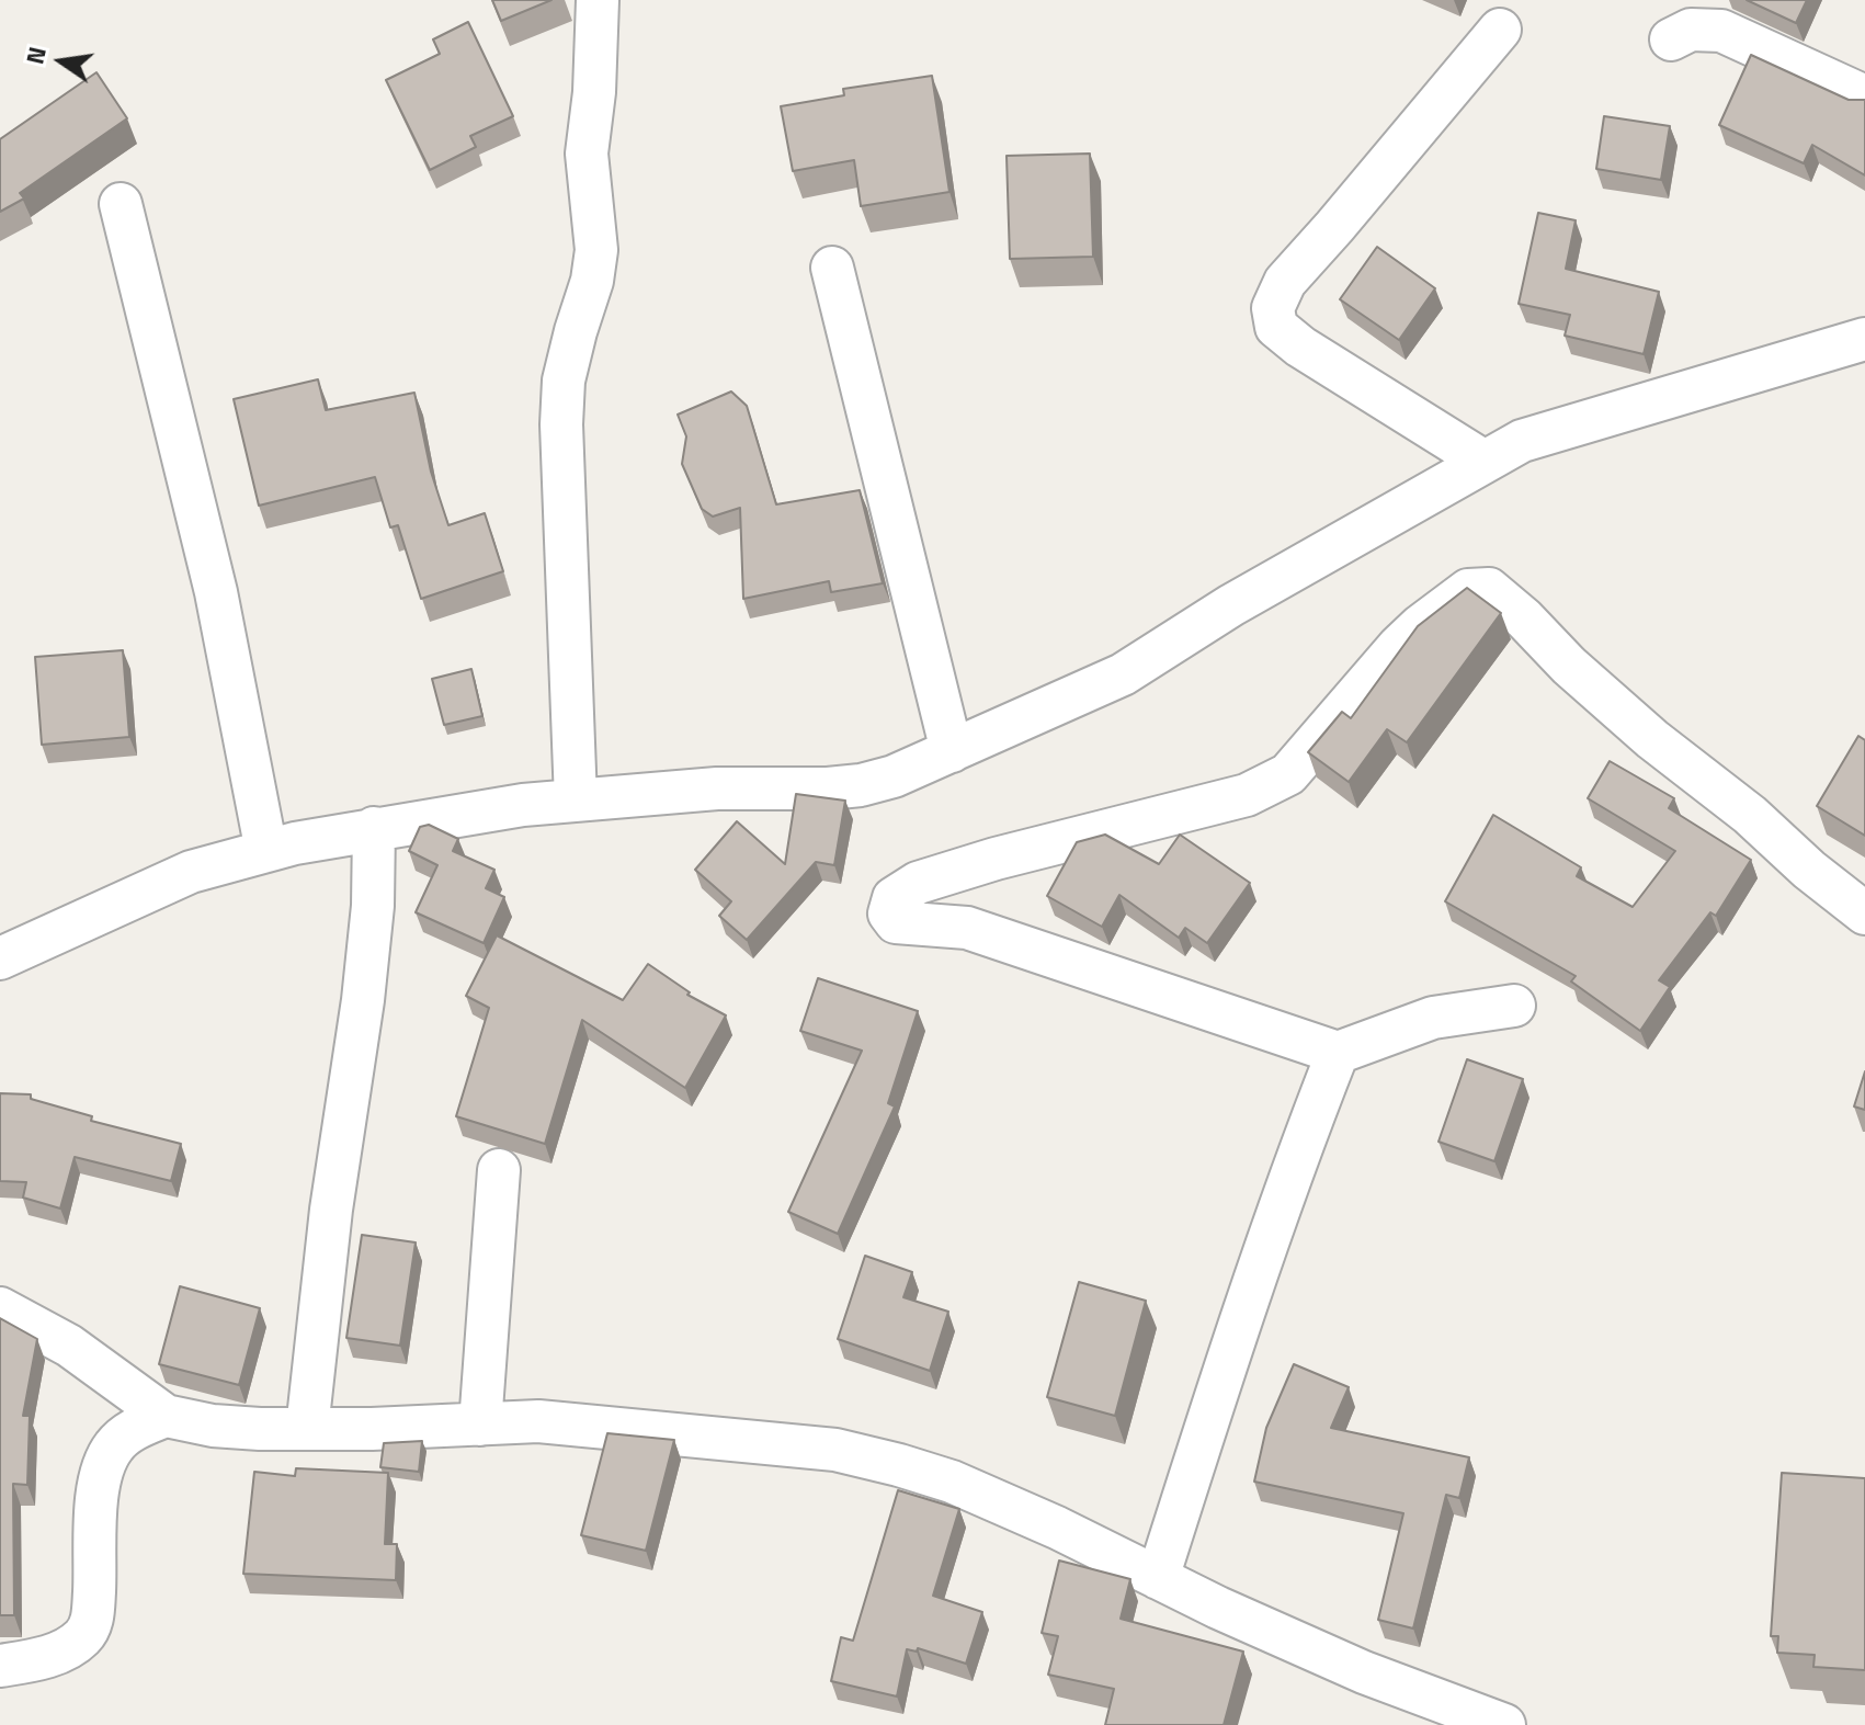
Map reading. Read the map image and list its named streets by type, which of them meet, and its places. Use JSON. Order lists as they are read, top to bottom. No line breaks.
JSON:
{"north":"left"}
